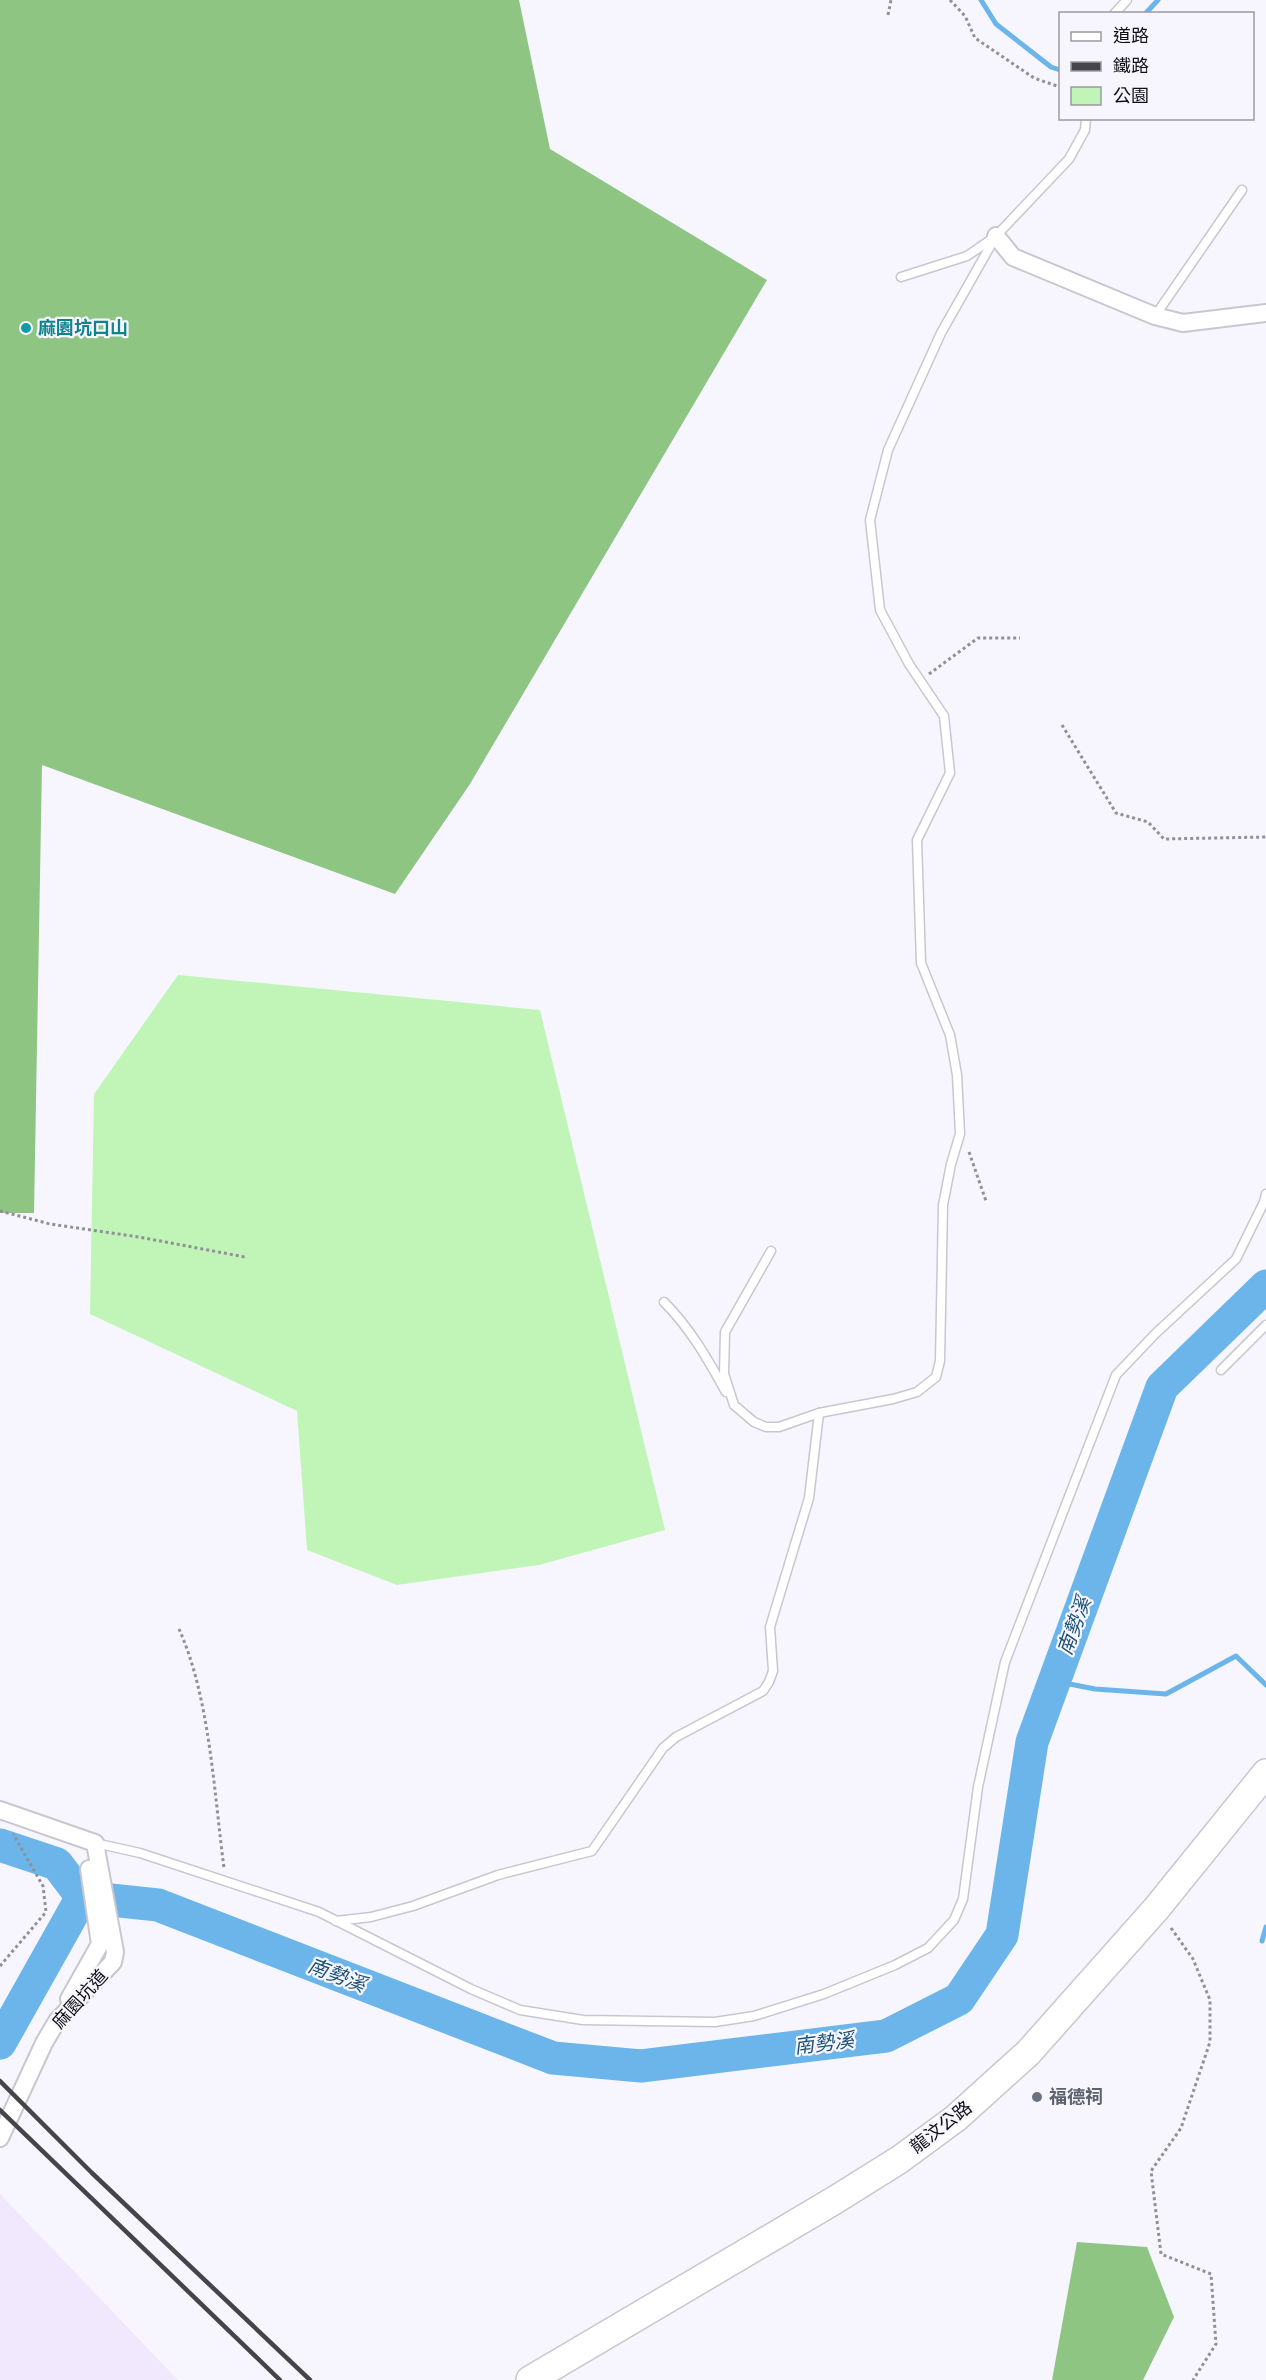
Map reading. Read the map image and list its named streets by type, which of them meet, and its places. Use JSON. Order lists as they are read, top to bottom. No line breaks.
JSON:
{"streets":{"main road":["龍汶公路"],"street":["麻園坑道"]},"water":["南勢溪"],"places":["麻園坑口山","福德祠"],"legend":["道路","鐵路","公園"]}
